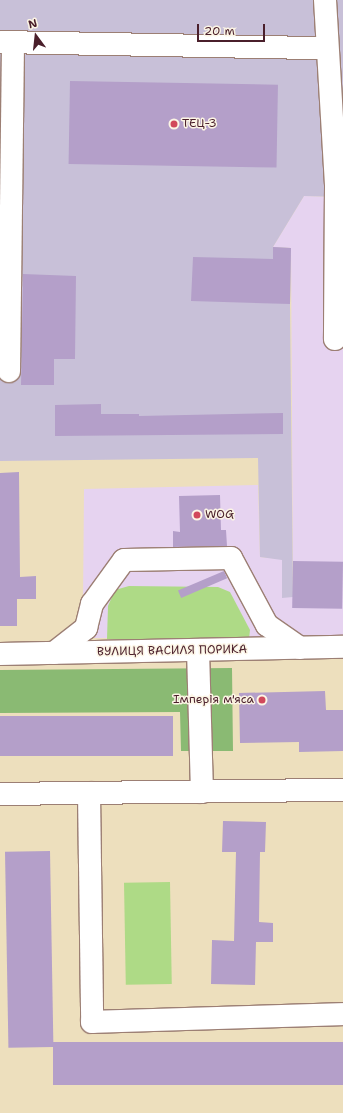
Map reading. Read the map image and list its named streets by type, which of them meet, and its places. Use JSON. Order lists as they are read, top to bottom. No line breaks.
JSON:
{"streets":{"street":["ВУЛИЦЯ ВАСИЛЯ ПОРИКА"]},"places":["ТЕЦ-3","WOG","Імперія м'яса"],"scale_bar":"20 m","north":"top"}
